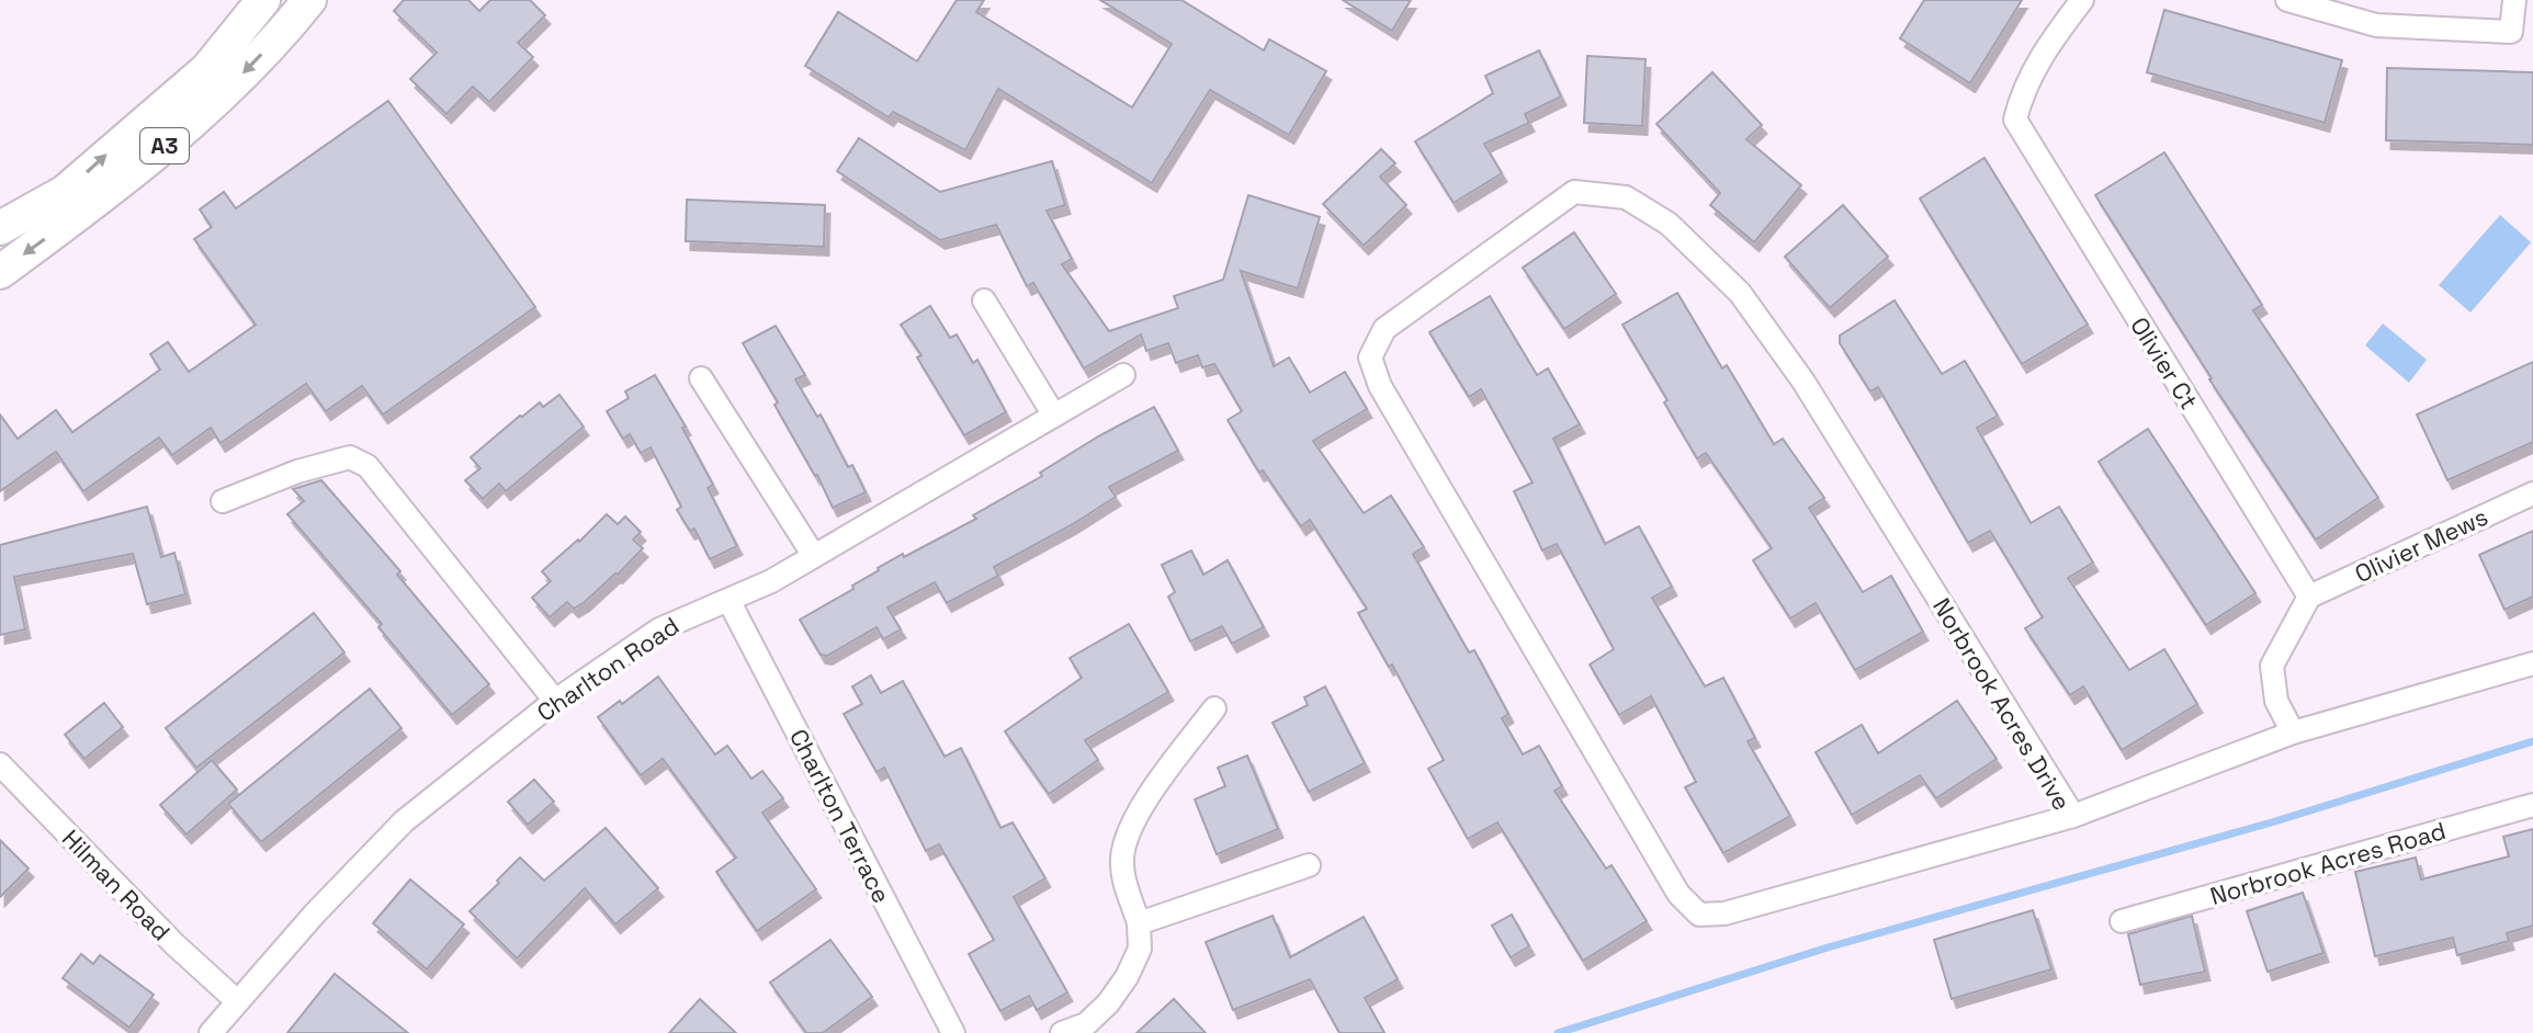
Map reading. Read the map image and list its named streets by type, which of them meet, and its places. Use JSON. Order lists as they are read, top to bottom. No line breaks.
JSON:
{"streets":{"main road":["A3"],"street":["Olivier Ct","Olivier Mews","Charlton Road","Norbrook Acres Drive","Charlton Terrace","Norbrook Acres Road","Hilman Road"]},"crossings":[["Olivier Ct","Olivier Mews"],["Charlton Road","Charlton Terrace"],["Charlton Road","Hilman Road"]]}
